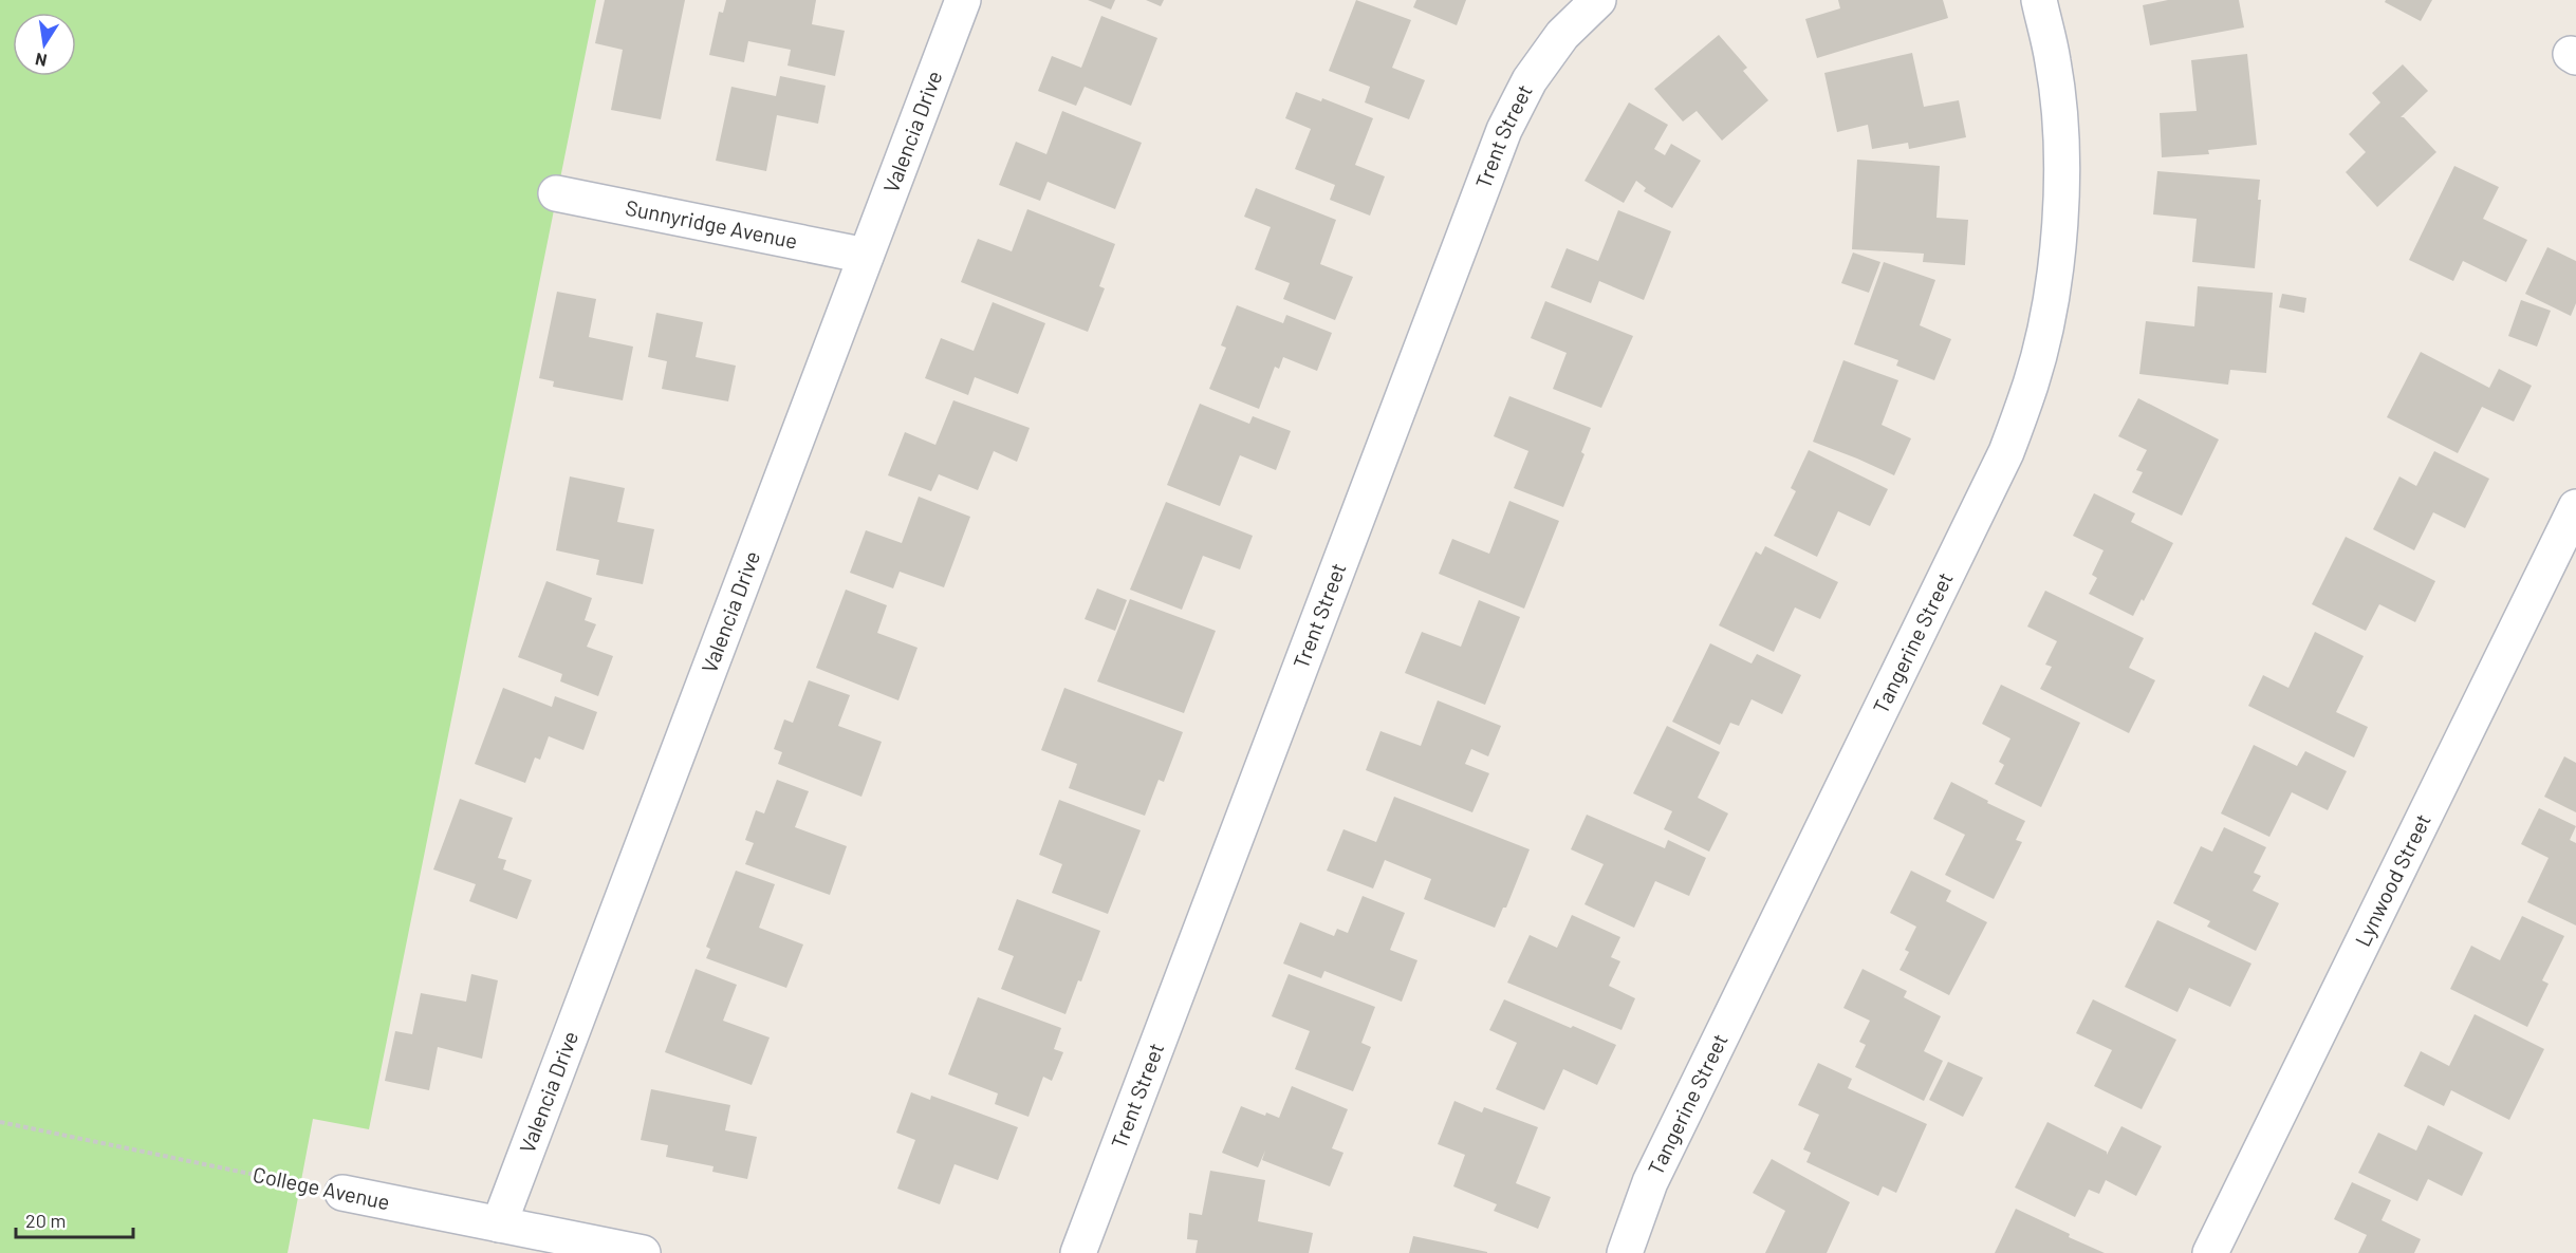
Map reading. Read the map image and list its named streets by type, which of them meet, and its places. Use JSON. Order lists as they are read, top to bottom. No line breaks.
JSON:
{"streets":{"street":["Valencia Drive","Trent Street","Sunnyridge Avenue","Tangerine Street","Lynwood Street","College Avenue"]},"crossings":[["Valencia Drive","Sunnyridge Avenue"],["Valencia Drive","College Avenue"]],"scale_bar":"20 m","north":"bottom"}
